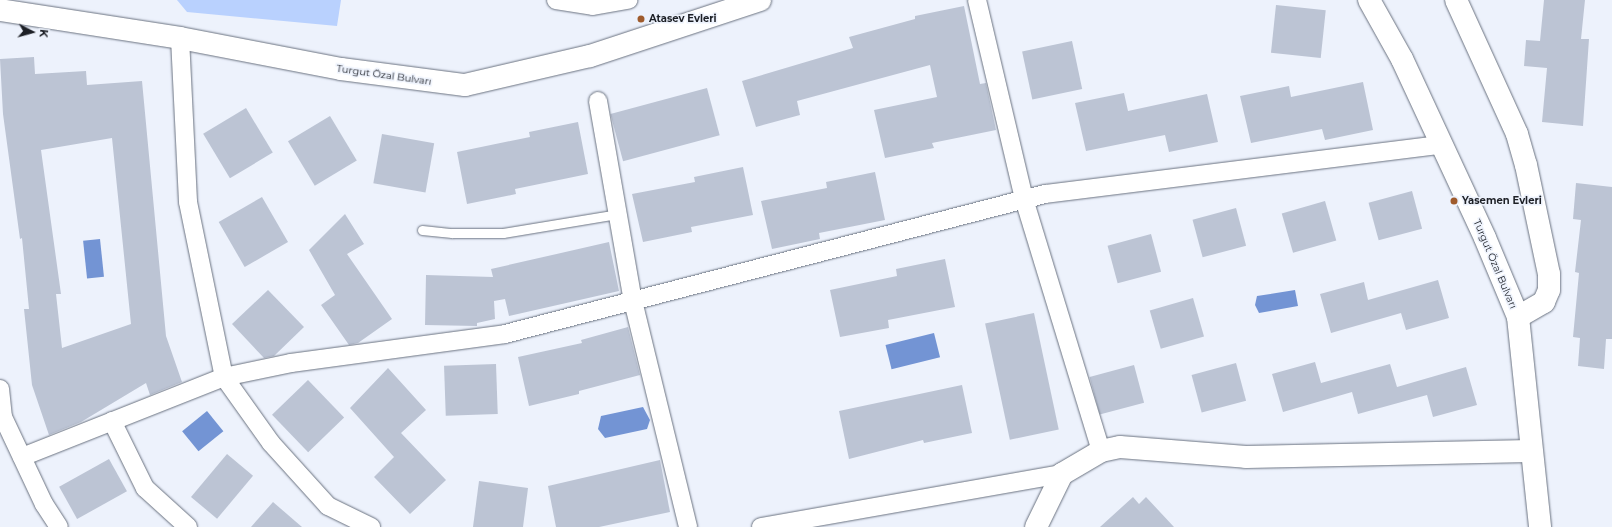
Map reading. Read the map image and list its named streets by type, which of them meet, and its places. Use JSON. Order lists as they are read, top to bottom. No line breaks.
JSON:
{"streets":{"street":["Turgut Özal Bulvarı"]},"places":["Atasev Evleri","Yasemen Evleri"],"north":"right"}
